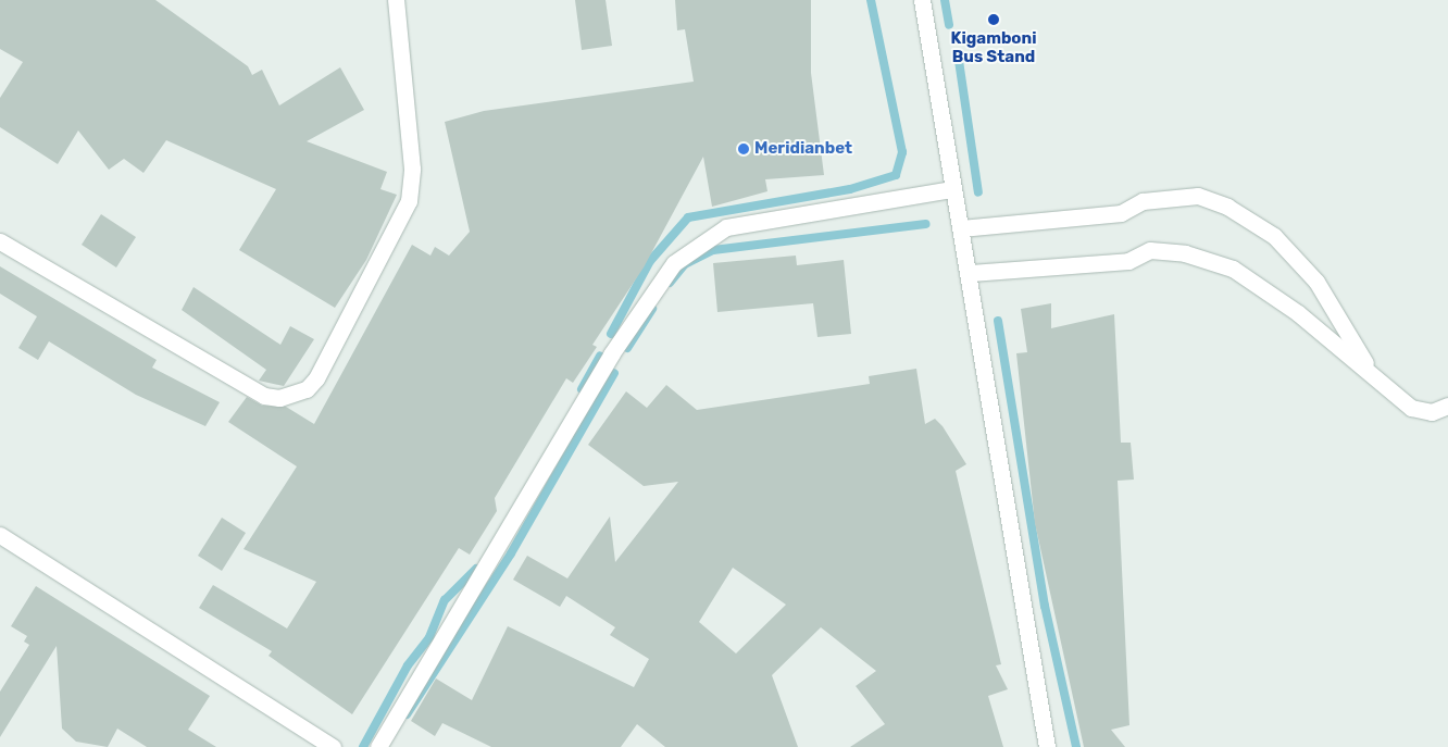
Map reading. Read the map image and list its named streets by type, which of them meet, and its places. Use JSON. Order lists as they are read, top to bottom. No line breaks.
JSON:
{"places":["Kigamboni Bus Stand","Meridianbet"]}
